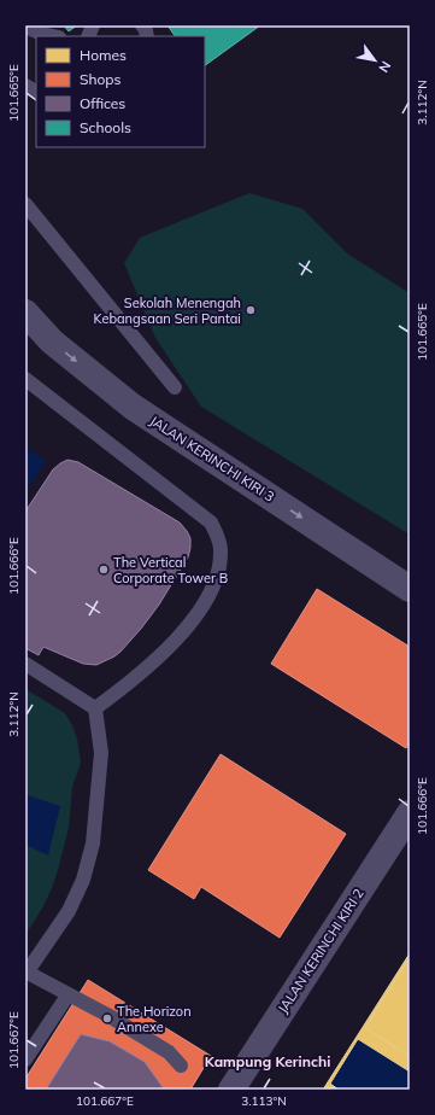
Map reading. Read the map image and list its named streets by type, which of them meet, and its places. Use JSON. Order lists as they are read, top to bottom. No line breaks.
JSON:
{"streets":{"street":["JALAN KERINCHI KIRI 3","JALAN KERINCHI KIRI 2"]},"one_way":["JALAN KERINCHI KIRI 3"],"districts":["Kampung Kerinchi"],"places":["Sekolah Menengah Kebangsaan Seri Pantai","The Vertical Corporate Tower B","The Horizon Annexe"],"legend":["Homes","Shops","Offices","Schools"],"north":"bottom right","coordinates":["101.665°E","3.112°N","101.666°E","101.667°E","3.113°N"]}
